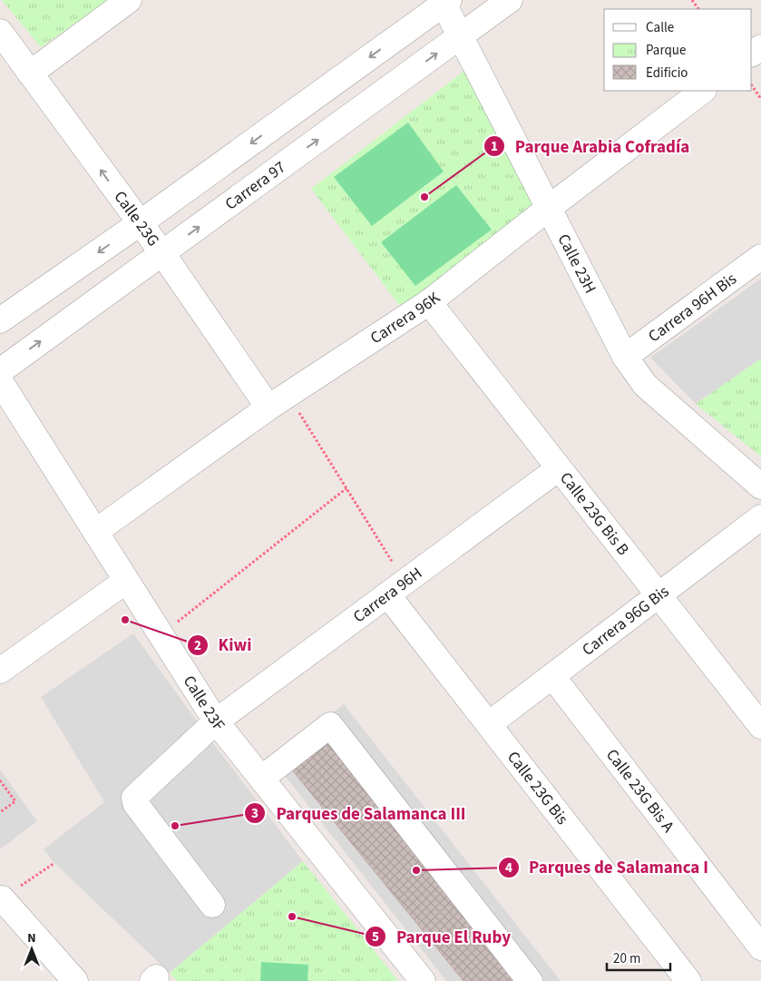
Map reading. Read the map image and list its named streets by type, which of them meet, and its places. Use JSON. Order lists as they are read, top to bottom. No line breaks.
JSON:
{"streets":{"street":["Carrera 97","Calle 23G","Calle 23H","Carrera 96H Bis","Carrera 96K","Calle 23G Bis B","Carrera 96H","Carrera 96G Bis","Calle 23F","Calle 23G Bis","Calle 23G Bis A"]},"crossings":[["Carrera 97","Calle 23G"],["Carrera 97","Calle 23H"],["Calle 23G","Carrera 96K"],["Calle 23H","Carrera 96H Bis"],["Calle 23H","Carrera 96K"],["Carrera 96K","Calle 23G Bis B"],["Carrera 96K","Calle 23F"],["Calle 23G Bis B","Carrera 96H"],["Calle 23G Bis B","Carrera 96G Bis"],["Carrera 96H","Calle 23F"],["Carrera 96H","Calle 23G Bis"],["Carrera 96G Bis","Calle 23G Bis"],["Carrera 96G Bis","Calle 23G Bis A"]],"one_way":["Calle 23G"],"places":["Parque Arabia Cofradía","Kiwi","Parques de Salamanca III","Parques de Salamanca I","Parque El Ruby"],"legend":["Calle","Parque","Edificio"],"scale_bar":"20 m","north":"top"}
